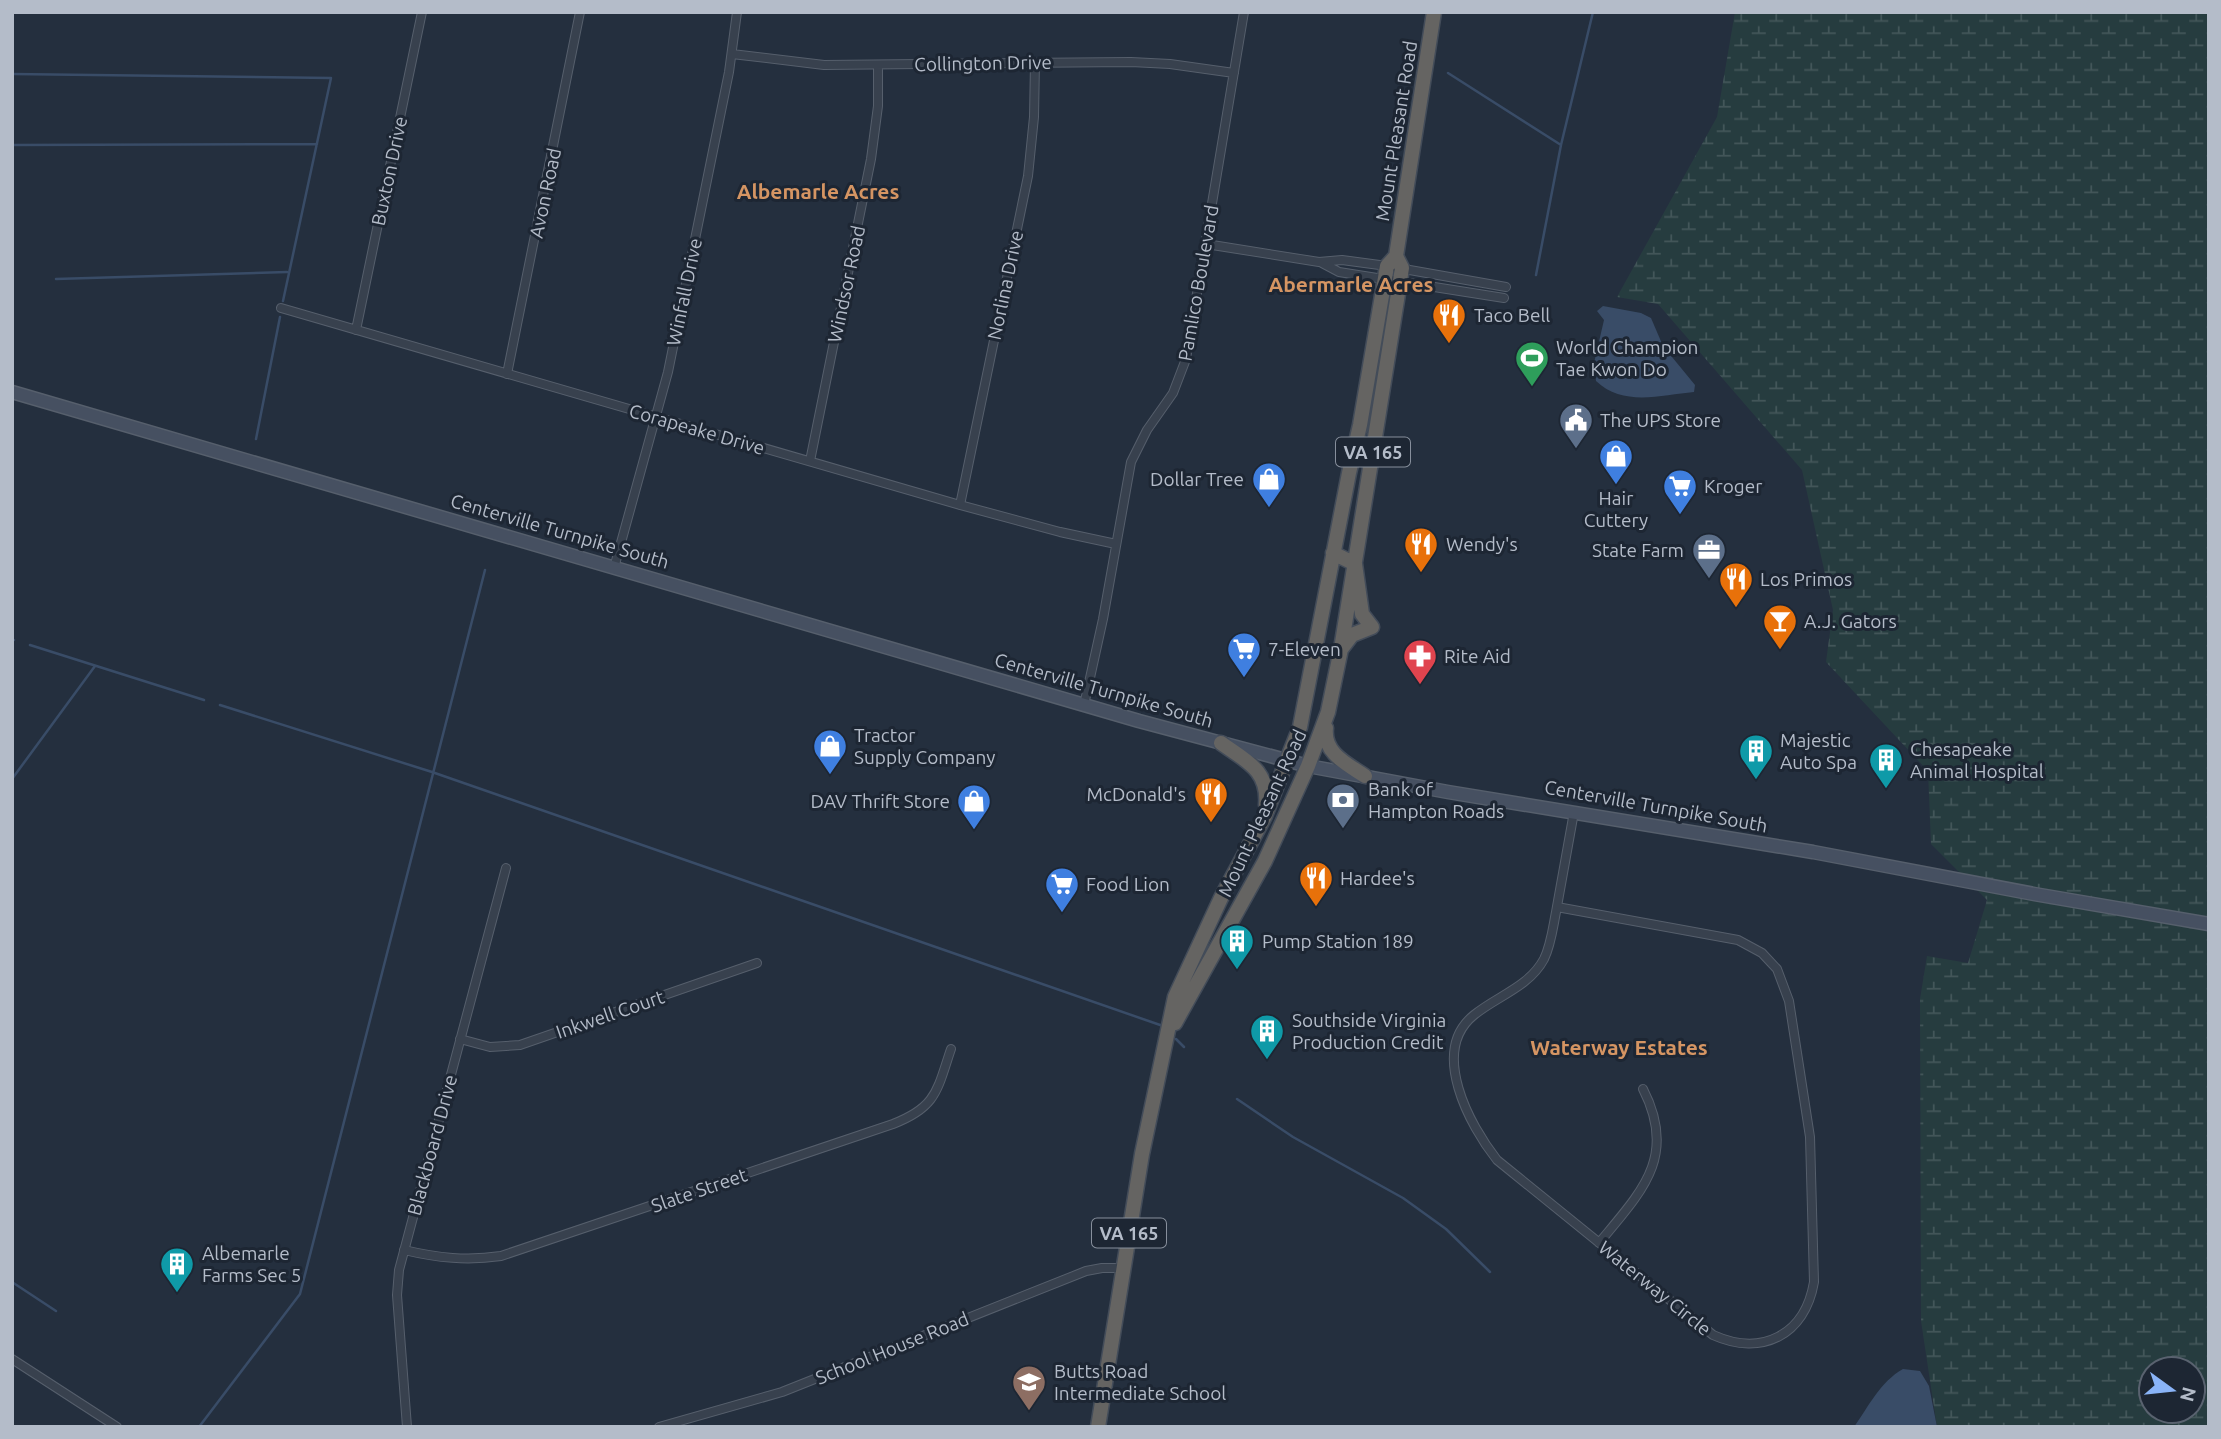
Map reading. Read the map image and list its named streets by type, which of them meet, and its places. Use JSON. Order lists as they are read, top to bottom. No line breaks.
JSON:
{"streets":{"highway":["Mount Pleasant Road","VA 165"],"main road":["Centerville Turnpike South"],"street":["Collington Drive","Buxton Drive","Avon Road","Pamlico Boulevard","Windsor Road","Norlina Drive","Winfall Drive","Corapeake Drive","Inkwell Court","Blackboard Drive","Slate Street","Waterway Circle","School House Road"]},"crossings":[["Collington Drive","Pamlico Boulevard"],["Collington Drive","Windsor Road"],["Collington Drive","Norlina Drive"],["Collington Drive","Winfall Drive"],["Mount Pleasant Road","Centerville Turnpike South"],["Mount Pleasant Road","School House Road"],["Buxton Drive","Corapeake Drive"],["Avon Road","Corapeake Drive"],["Pamlico Boulevard","Corapeake Drive"],["Pamlico Boulevard","Centerville Turnpike South"],["Windsor Road","Corapeake Drive"],["Norlina Drive","Corapeake Drive"],["Winfall Drive","Corapeake Drive"],["Winfall Drive","Centerville Turnpike South"],["Centerville Turnpike South","Waterway Circle"],["Inkwell Court","Blackboard Drive"],["Blackboard Drive","Slate Street"]],"districts":["Albemarle Acres","Abermarle Acres","Waterway Estates"],"places":{"restaurant":["Taco Bell","Wendy's","Los Primos","McDonald's","Hardee's"],"sports":["World Champion Tae Kwon Do"],"public building":["The UPS Store"],"shop":["Hair Cuttery","Dollar Tree","Tractor Supply Company","DAV Thrift Store"],"supermarket":["Kroger","7-Eleven","Food Lion"],"office":["State Farm"],"bar":["A.J. Gators"],"pharmacy":["Rite Aid"],"building":["Majestic Auto Spa","Chesapeake Animal Hospital","Pump Station 189","Southside Virginia Production Credit","Albemarle Farms Sec 5"],"bank":["Bank of Hampton Roads"],"school or university":["Butts Road Intermediate School"]},"north":"right"}
